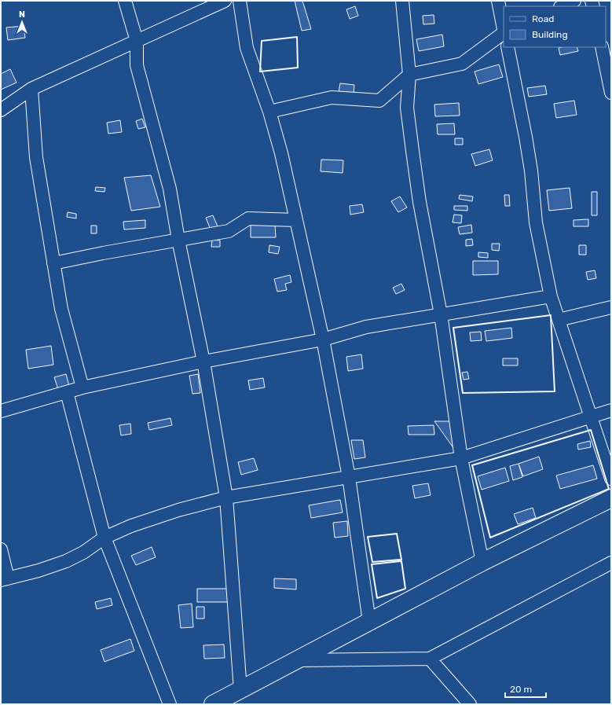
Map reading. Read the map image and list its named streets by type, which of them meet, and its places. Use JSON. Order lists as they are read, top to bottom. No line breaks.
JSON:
{"legend":["Road","Building"],"scale_bar":"20 m","north":"top"}
